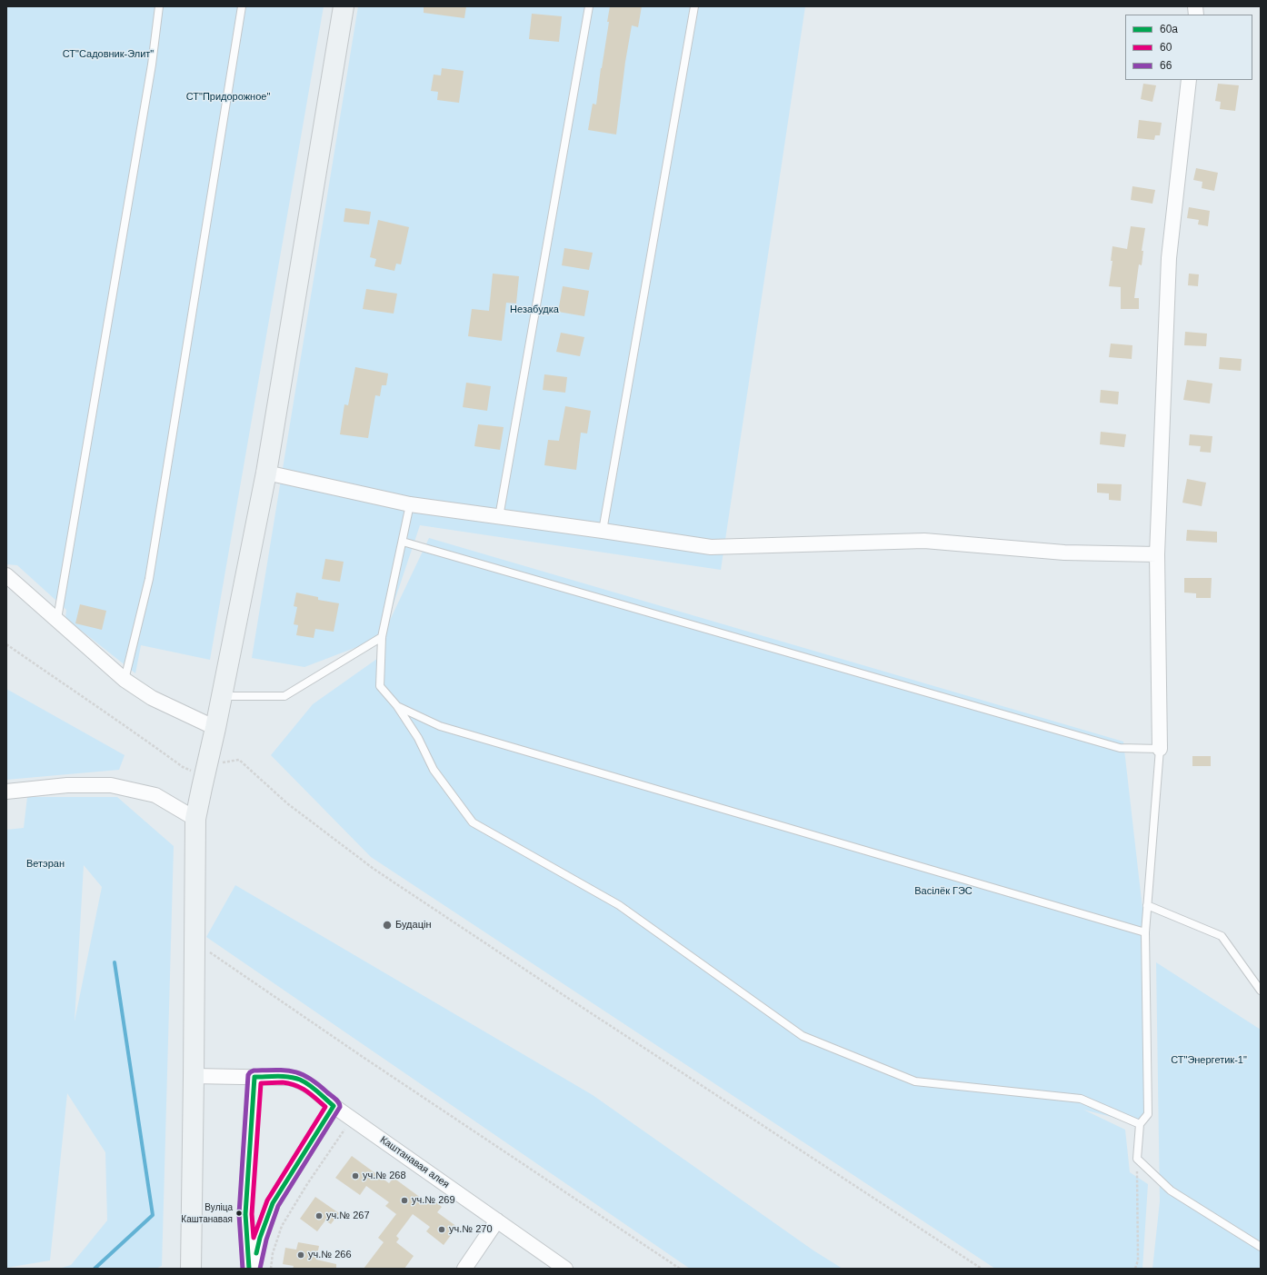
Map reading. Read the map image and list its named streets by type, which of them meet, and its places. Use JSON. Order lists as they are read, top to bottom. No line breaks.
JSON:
{"streets":{"street":["Каштанавая алея"]},"parks":["СТ\"Садовник-Элит\"","СТ\"Придорожное\"","Незабудка","Ветэран","Васілёк ГЭС","СТ\"Энергетик-1\""],"places":["Будацін","уч.№ 268","уч.№ 269","Вуліца Каштанавая","уч.№ 267","уч.№ 270","уч.№ 266"],"lines":["transit line 66","transit line 60а","transit line 60"],"legend":["60а","60","66"]}
